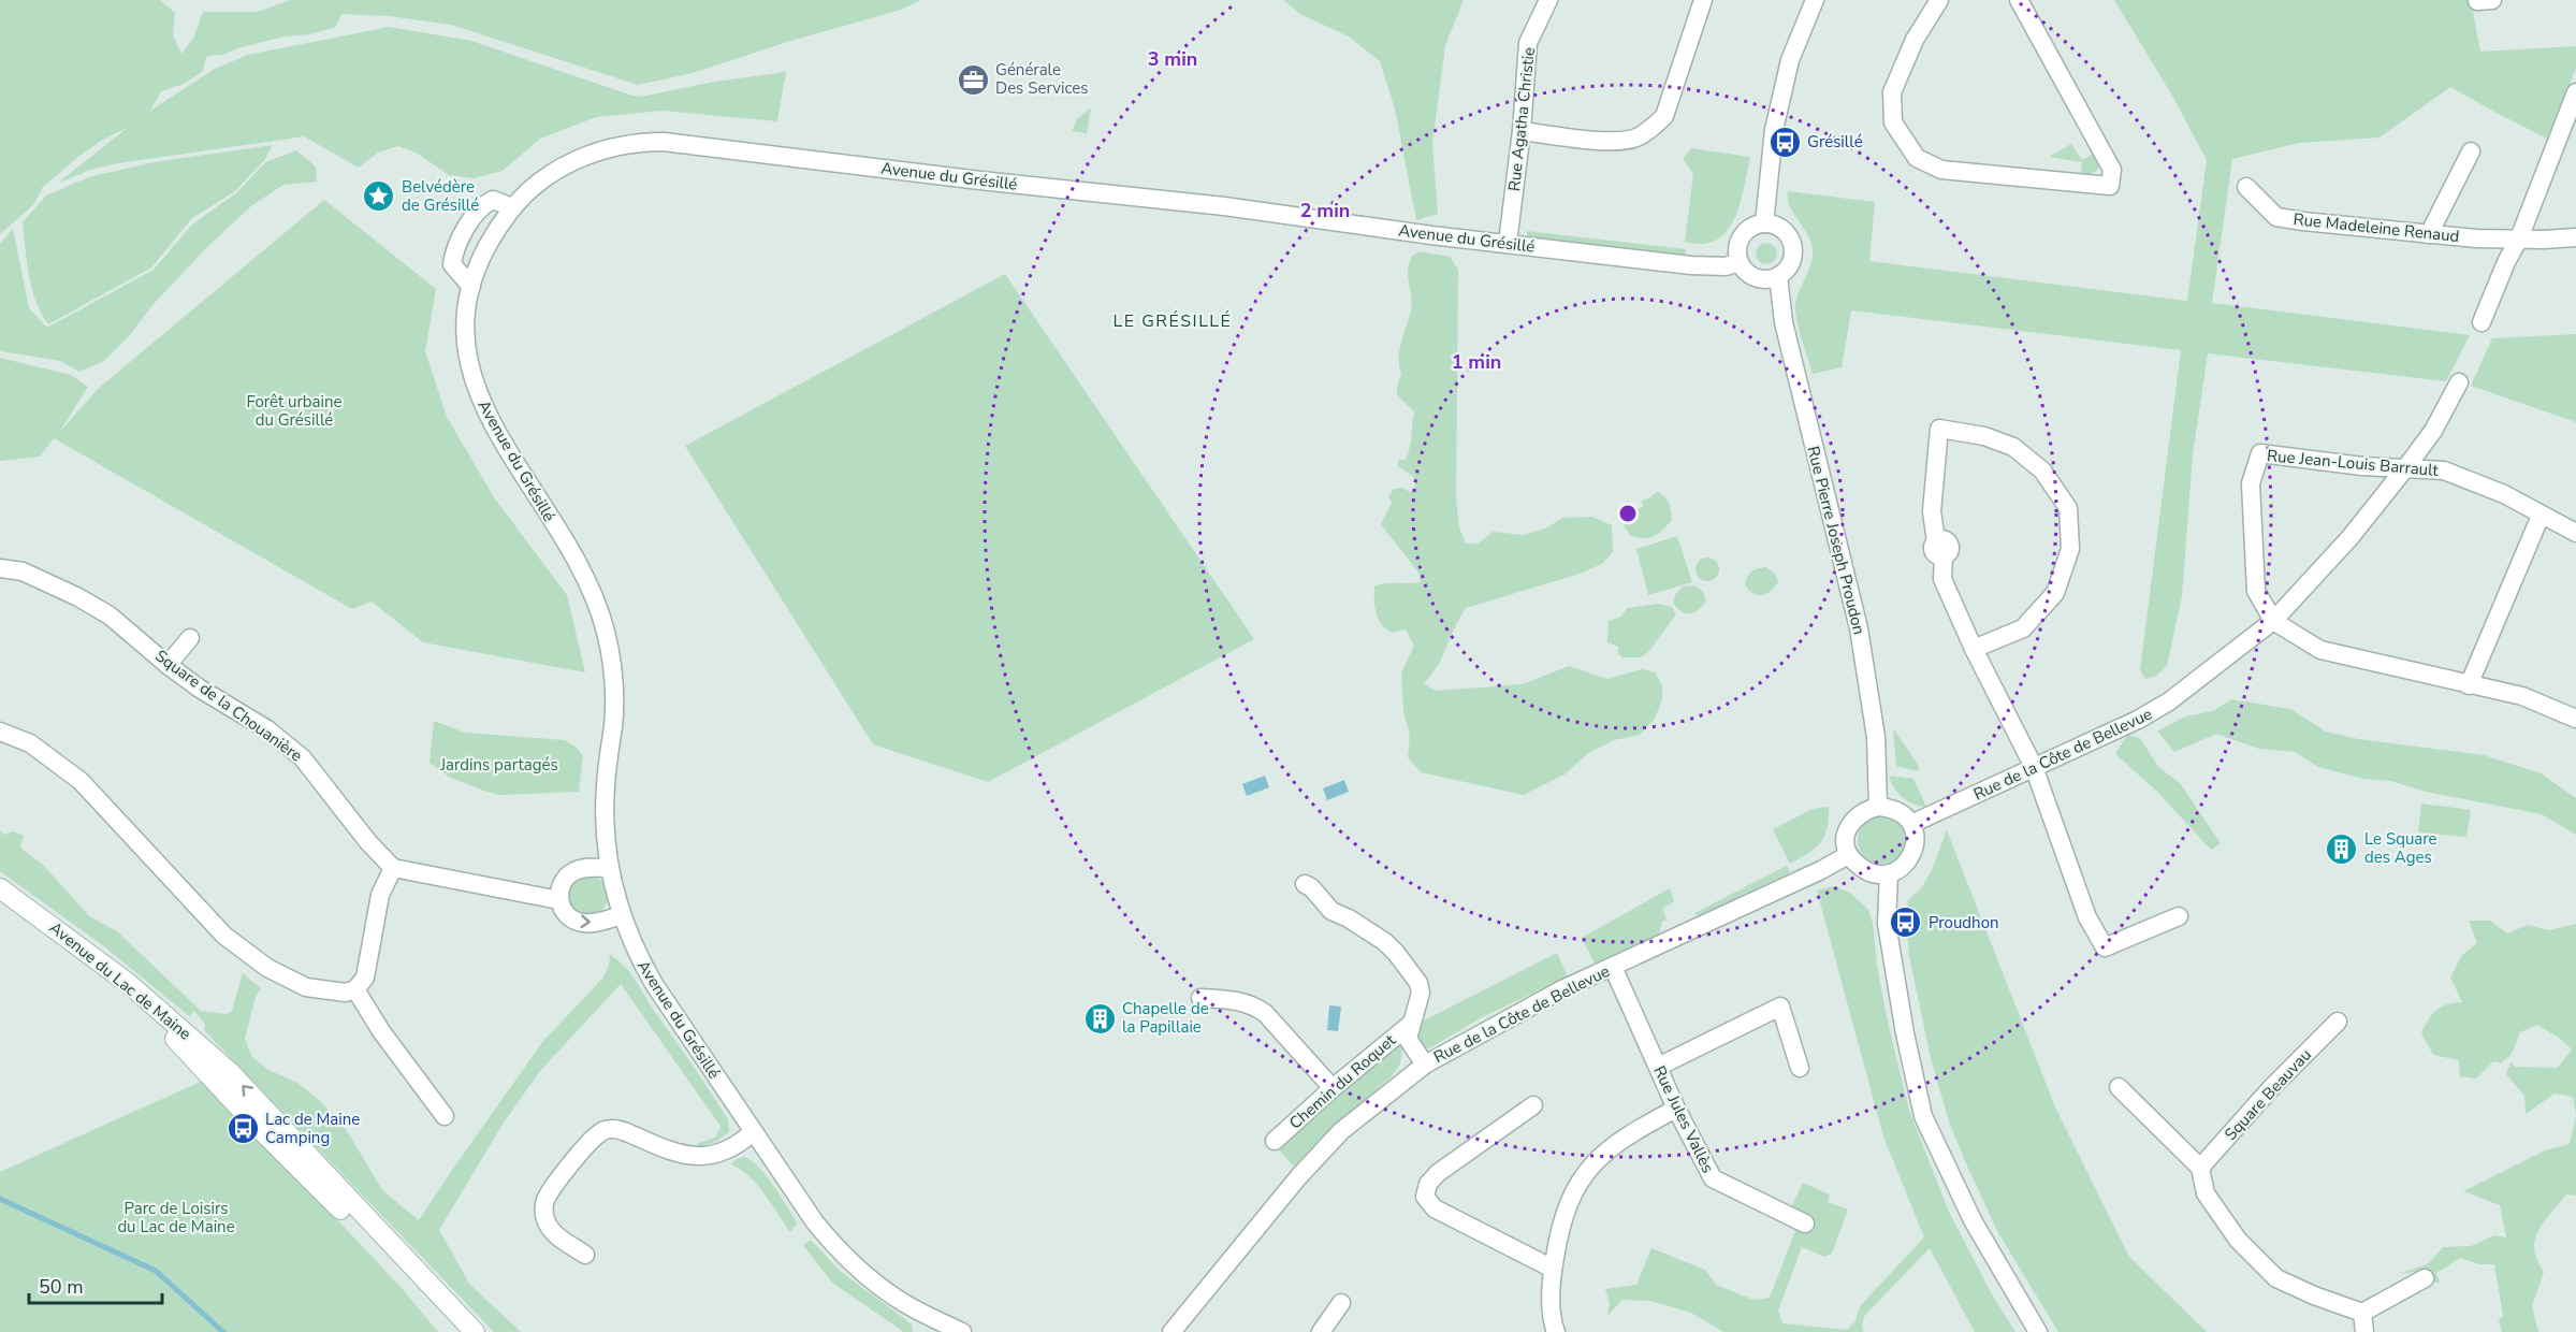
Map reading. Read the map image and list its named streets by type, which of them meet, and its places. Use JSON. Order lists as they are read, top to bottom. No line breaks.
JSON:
{"streets":{"street":["Rue Agatha Christie","Avenue du Grésillé","Rue Madeleine Renaud","Rue Jean-Louis Barrault","Rue Pierre Joseph Proudon","Square de la Chouanière","Rue de la Côte de Bellevue","Avenue du Lac de Maine","Chemin du Roquet","Square Beauvau","Rue Jules Vallès"]},"crossings":[["Rue Agatha Christie","Avenue du Grésillé"],["Avenue du Grésillé","Rue Pierre Joseph Proudon"],["Rue Jean-Louis Barrault","Rue de la Côte de Bellevue"],["Rue Pierre Joseph Proudon","Rue de la Côte de Bellevue"],["Rue de la Côte de Bellevue","Rue Jules Vallès"]],"districts":["LE GRÉSILLÉ"],"parks":["Forêt urbaine du Grésillé","Jardins partagés","Parc de Loisirs du Lac de Maine"],"places":{"office":["Générale Des Services"],"bus stop":["Grésillé","Proudhon","Lac de Maine Camping"],"place":["Belvédère de Grésillé"],"building":["Le Square des Ages","Chapelle de la Papillaie"]},"scale_bar":"50 m","rings":["3 min","2 min","1 min"]}
